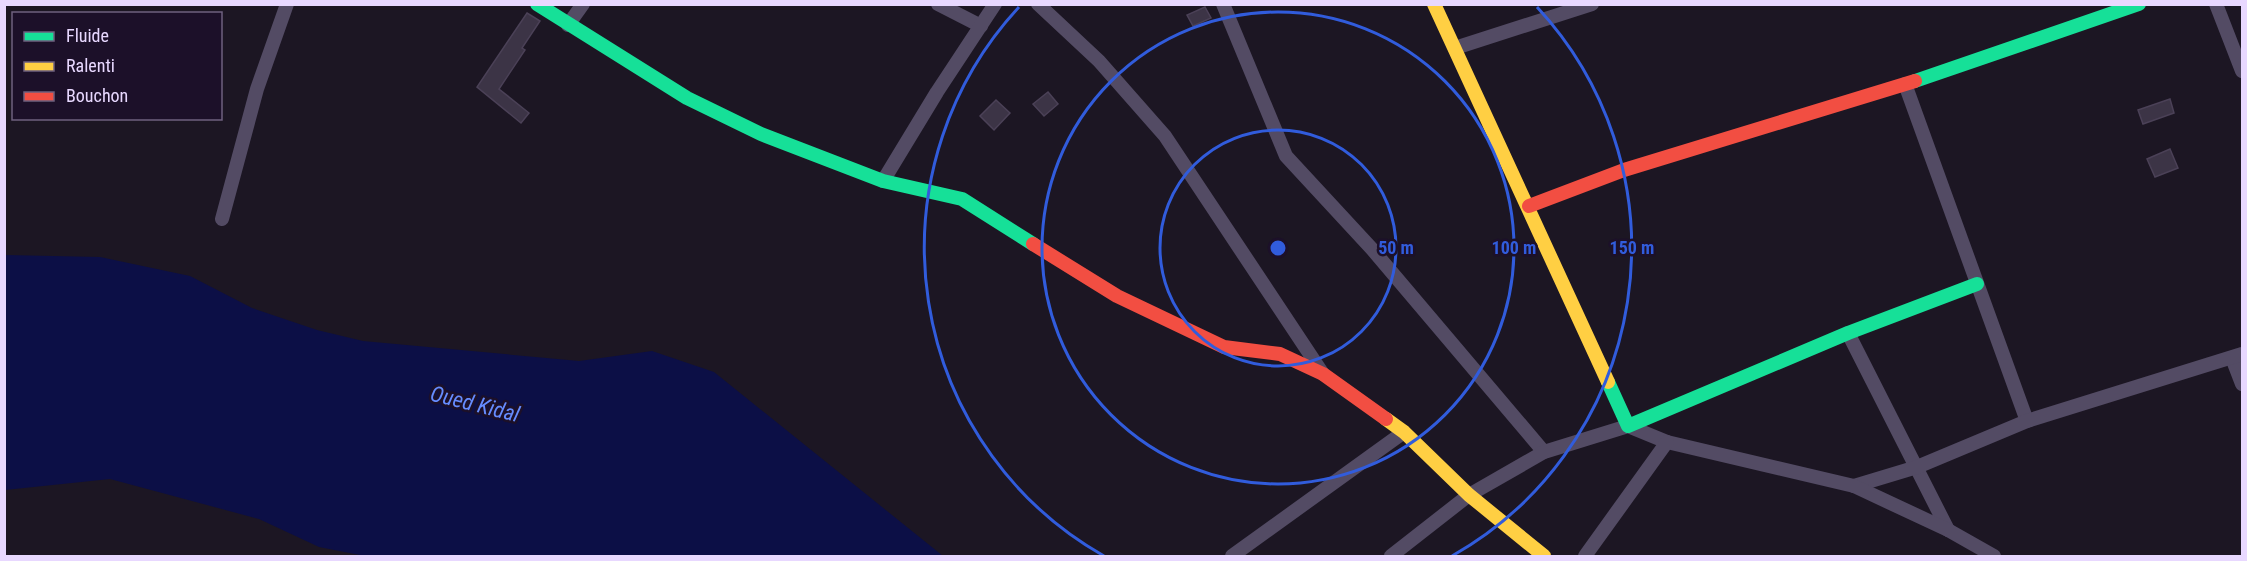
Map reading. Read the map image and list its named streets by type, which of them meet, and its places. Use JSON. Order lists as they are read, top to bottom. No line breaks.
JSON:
{"water":["Oued Kidal"],"legend":["Fluide","Ralenti","Bouchon"],"rings":["50 m","100 m","150 m"]}
